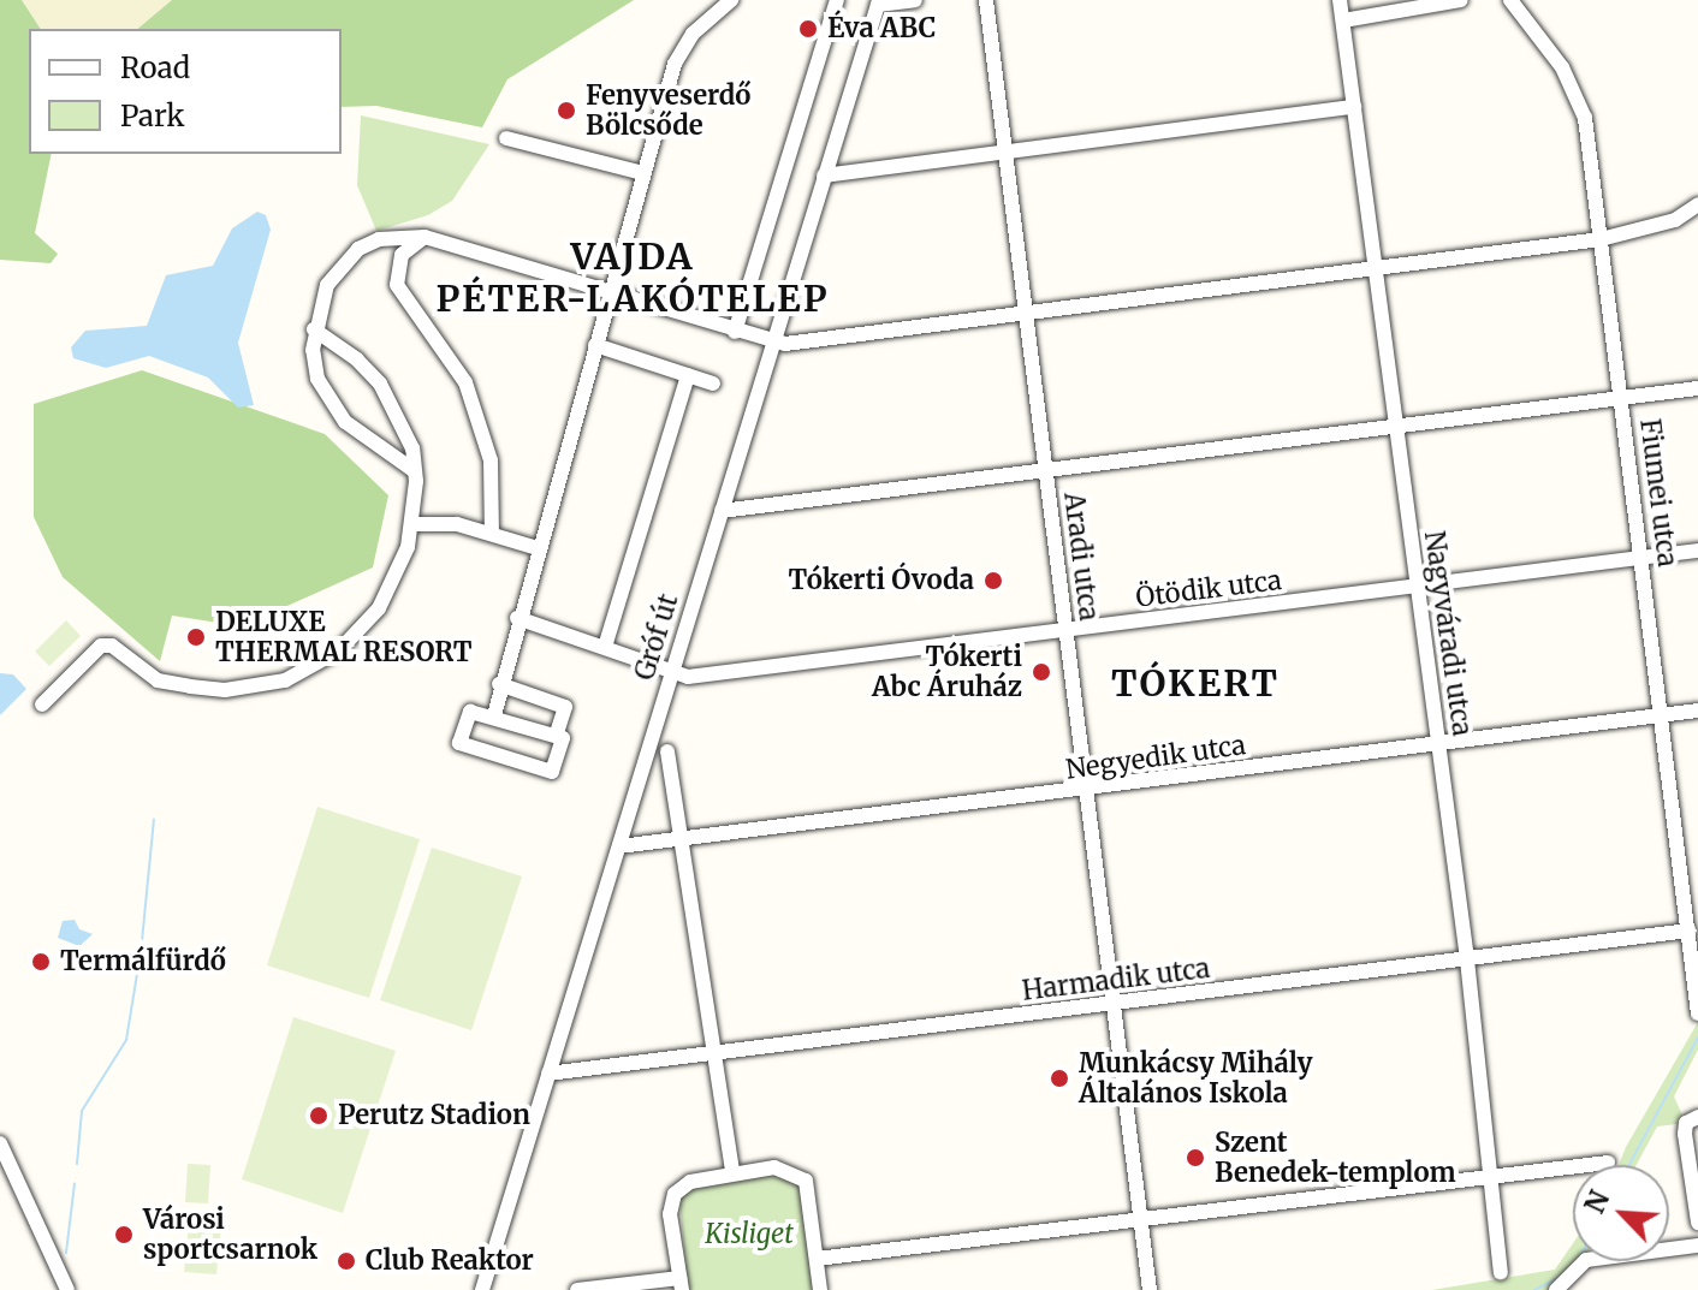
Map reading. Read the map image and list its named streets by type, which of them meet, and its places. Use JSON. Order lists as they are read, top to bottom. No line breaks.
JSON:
{"streets":{"street":["Fiumei utca","Aradi utca","Ötödik utca","Nagyváradi utca","Gróf út","Negyedik utca","Harmadik utca"]},"crossings":[["Fiumei utca","Ötödik utca"],["Fiumei utca","Negyedik utca"],["Fiumei utca","Harmadik utca"],["Aradi utca","Ötödik utca"],["Aradi utca","Negyedik utca"],["Aradi utca","Harmadik utca"],["Ötödik utca","Nagyváradi utca"],["Ötödik utca","Gróf út"],["Nagyváradi utca","Negyedik utca"],["Nagyváradi utca","Harmadik utca"],["Gróf út","Negyedik utca"],["Gróf út","Harmadik utca"]],"districts":["VAJDA PÉTER-LAKÓTELEP","TÓKERT"],"parks":["Kisliget"],"places":["Éva ABC","Fenyveserdő Bölcsőde","Tókerti Óvoda","DELUXE THERMAL RESORT","Tókerti Abc Áruház","Termálfürdő","Munkácsy Mihály Általános Iskola","Perutz Stadion","Szent Benedek-templom","Városi sportcsarnok","Club Reaktor"],"legend":["Road","Park"],"north":"top left"}
